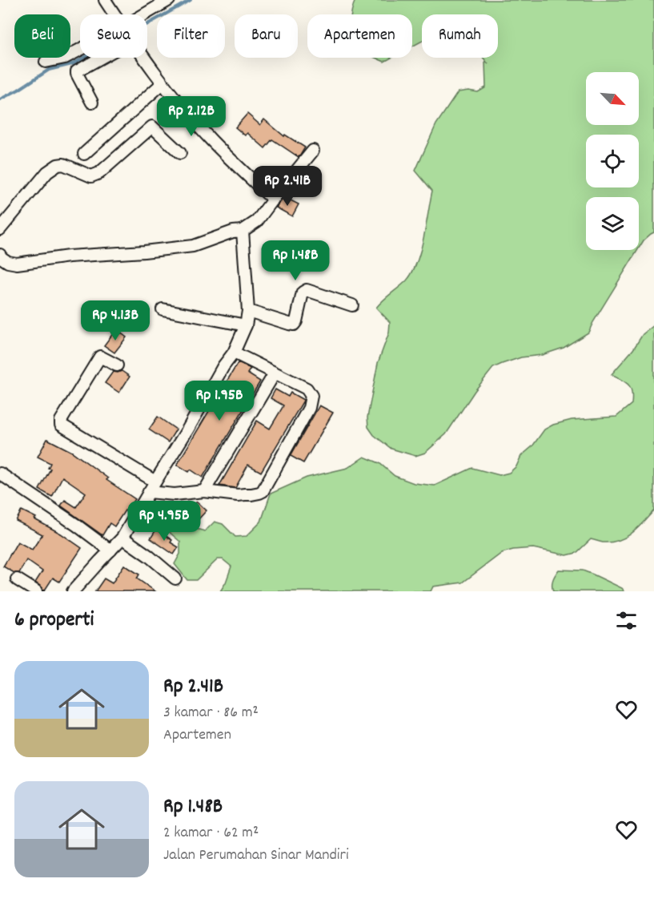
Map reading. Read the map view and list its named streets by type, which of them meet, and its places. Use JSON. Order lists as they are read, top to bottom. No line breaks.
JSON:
{"north":"bottom right","page":{"chip":["Beli","Sewa","Filter","Baru","Apartemen","Rumah"],"price":["Rp 2.12B","Rp 2.41B","Rp 1.48B","Rp 4.13B","Rp 1.95B","Rp 4.95B"],"heading":"6 properti","list":[{"name":"Rp 2.41B","note":"3 kamar · 86 m² · Apartemen"},{"name":"Rp 1.48B","note":"2 kamar · 62 m² · Jalan Perumahan Sinar Mandiri"}]}}
